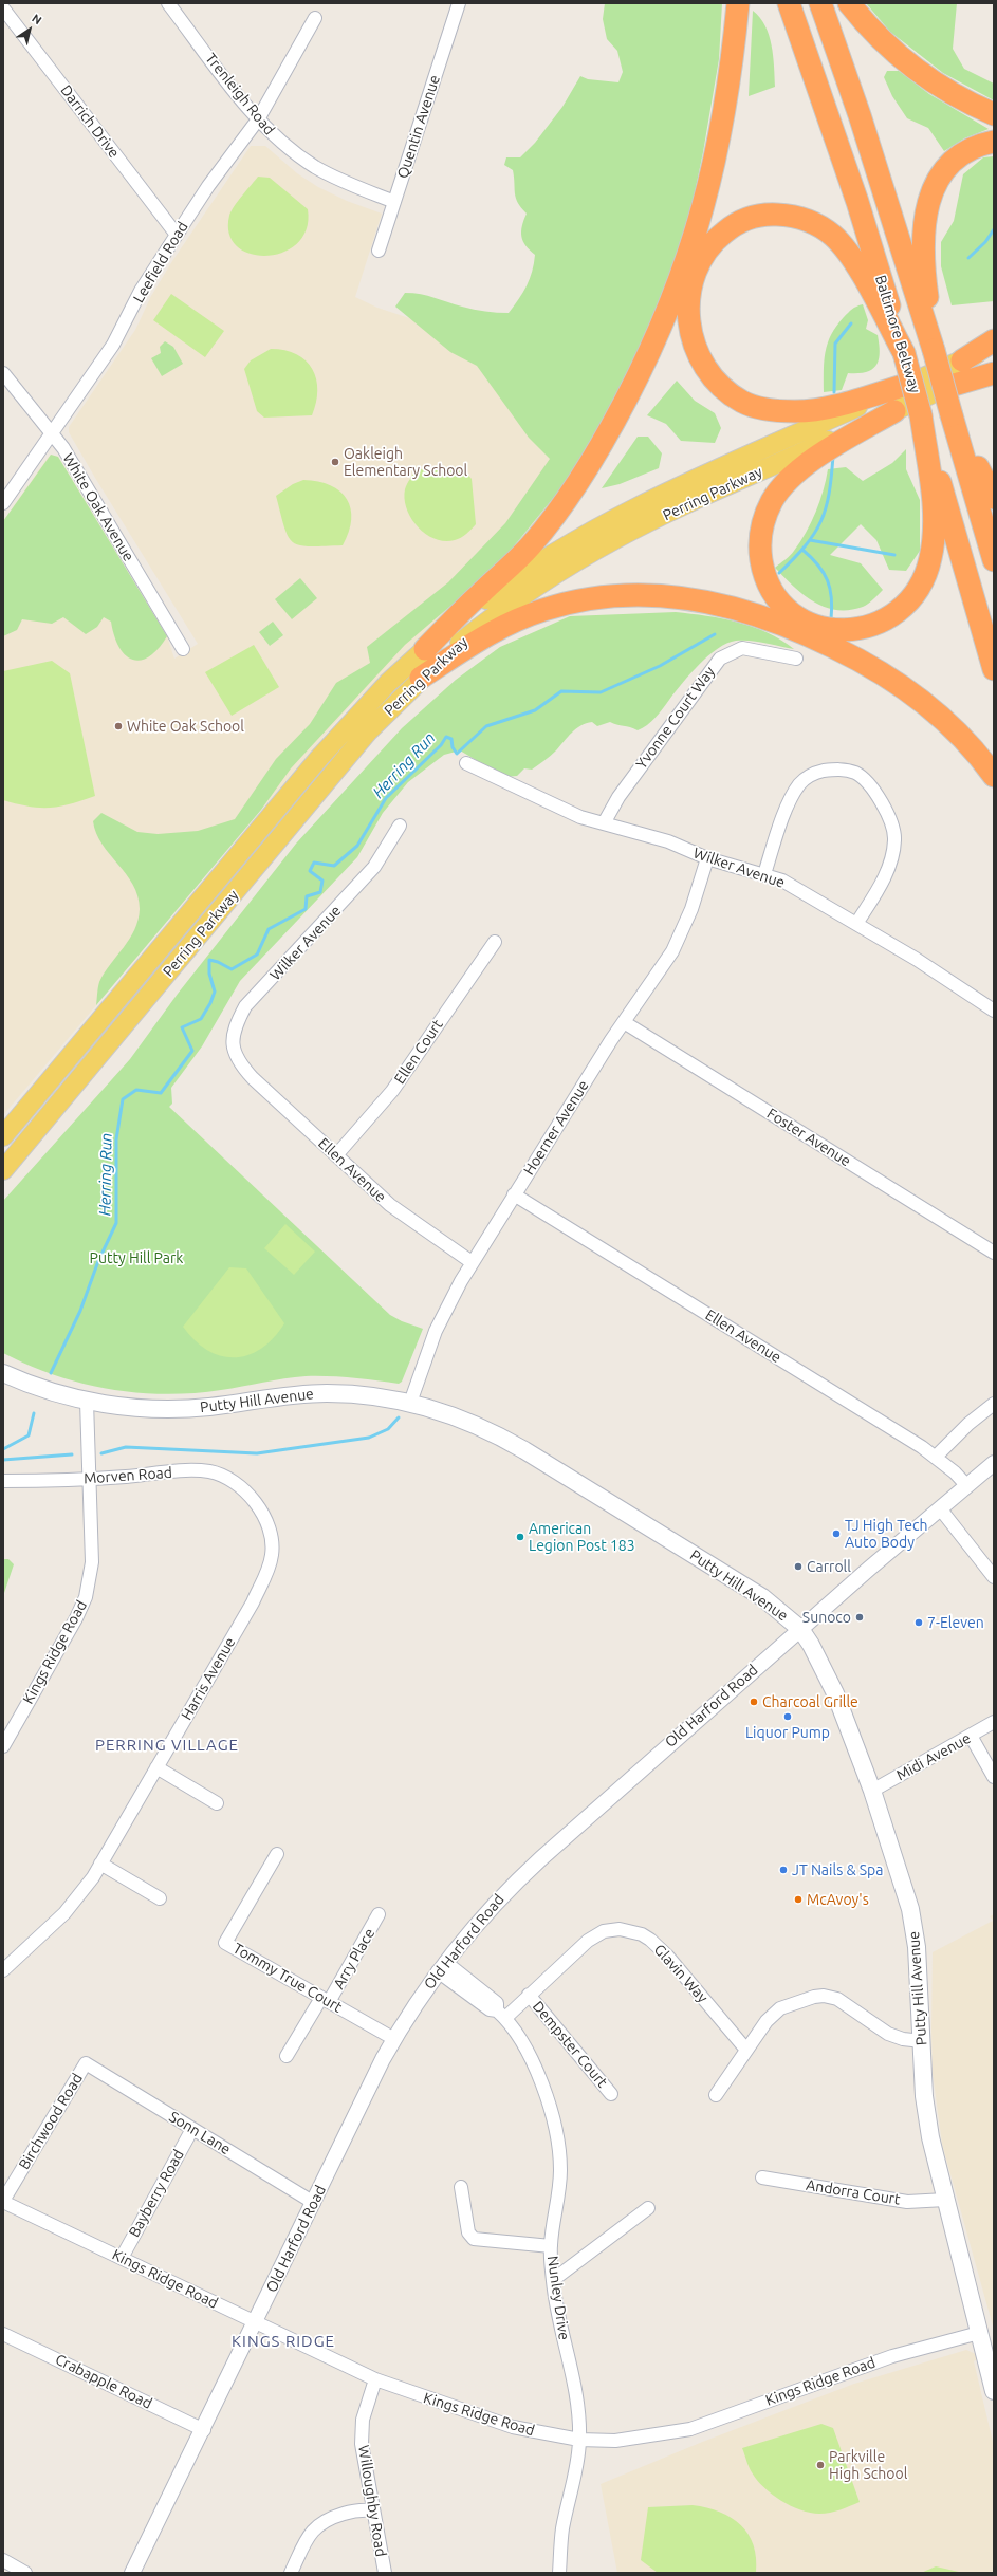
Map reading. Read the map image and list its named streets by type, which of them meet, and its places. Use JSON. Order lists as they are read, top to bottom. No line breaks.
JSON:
{"streets":{"highway":["Baltimore Beltway"],"main road":["Perring Parkway","Putty Hill Avenue"],"street":["Trenleigh Road","Darrich Drive","Quentin Avenue","Leefield Road","White Oak Avenue","Yvonne Court Way","Wilker Avenue","Ellen Court","Hoerner Avenue","Foster Avenue","Ellen Avenue","Morven Road","Kings Ridge Road","Harris Avenue","Old Harford Road","Midi Avenue","Arry Place","Glavin Way","Tommy True Court","Dempster Court","Birchwood Road","Sonn Lane","Andorra Court","Bayberry Road","Nunley Drive","Crabapple Road","Willoughby Road"]},"crossings":[["Trenleigh Road","Quentin Avenue"],["Trenleigh Road","Leefield Road"],["Darrich Drive","Leefield Road"],["Leefield Road","White Oak Avenue"],["Yvonne Court Way","Wilker Avenue"],["Wilker Avenue","Hoerner Avenue"],["Wilker Avenue","Ellen Avenue"],["Ellen Court","Ellen Avenue"],["Hoerner Avenue","Foster Avenue"],["Hoerner Avenue","Ellen Avenue"],["Hoerner Avenue","Putty Hill Avenue"],["Ellen Avenue","Old Harford Road"],["Putty Hill Avenue","Kings Ridge Road"],["Putty Hill Avenue","Old Harford Road"],["Putty Hill Avenue","Midi Avenue"],["Putty Hill Avenue","Andorra Court"],["Morven Road","Kings Ridge Road"],["Morven Road","Harris Avenue"],["Kings Ridge Road","Old Harford Road"],["Kings Ridge Road","Birchwood Road"],["Kings Ridge Road","Bayberry Road"],["Kings Ridge Road","Nunley Drive"],["Kings Ridge Road","Willoughby Road"],["Old Harford Road","Tommy True Court"],["Old Harford Road","Sonn Lane"],["Old Harford Road","Crabapple Road"],["Arry Place","Tommy True Court"],["Glavin Way","Dempster Court"],["Glavin Way","Nunley Drive"],["Birchwood Road","Sonn Lane"],["Sonn Lane","Bayberry Road"]],"districts":["PERRING VILLAGE","KINGS RIDGE"],"water":["Herring Run"],"parks":["Putty Hill Park"],"places":["Oakleigh Elementary School","White Oak School","TJ High Tech Auto Body","American Legion Post 183","Carroll","Sunoco","7-Eleven","Charcoal Grille","Liquor Pump","JT Nails & Spa","McAvoy's","Parkville High School"],"north":"top right"}
